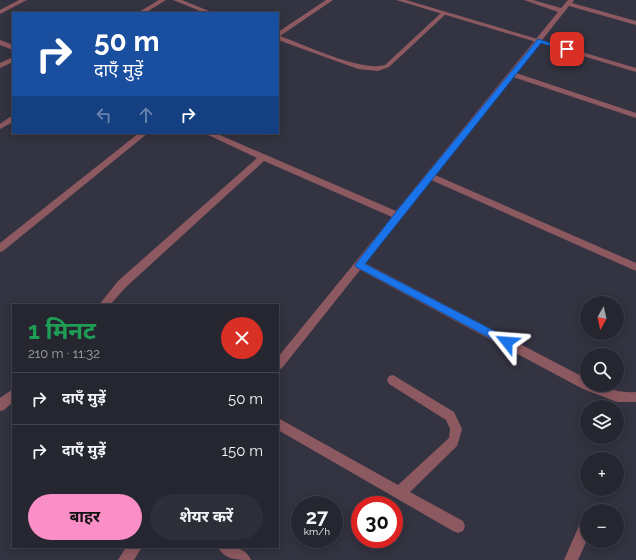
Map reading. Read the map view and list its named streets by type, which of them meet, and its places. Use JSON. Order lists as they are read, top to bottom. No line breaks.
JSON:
{"north":"bottom","page":{"turn":["50 m","दाएँ मुड़ें"],"map_buttons":["+","−"],"heading":["1 मिनट","210 m · 11:32"],"list":[{"name":"दाएँ मुड़ें","value":"50 m"},{"name":"दाएँ मुड़ें","value":"150 m"}],"buttons":["बाहर","शेयर करें"],"speed":"27 km/h","limit":"30"}}
